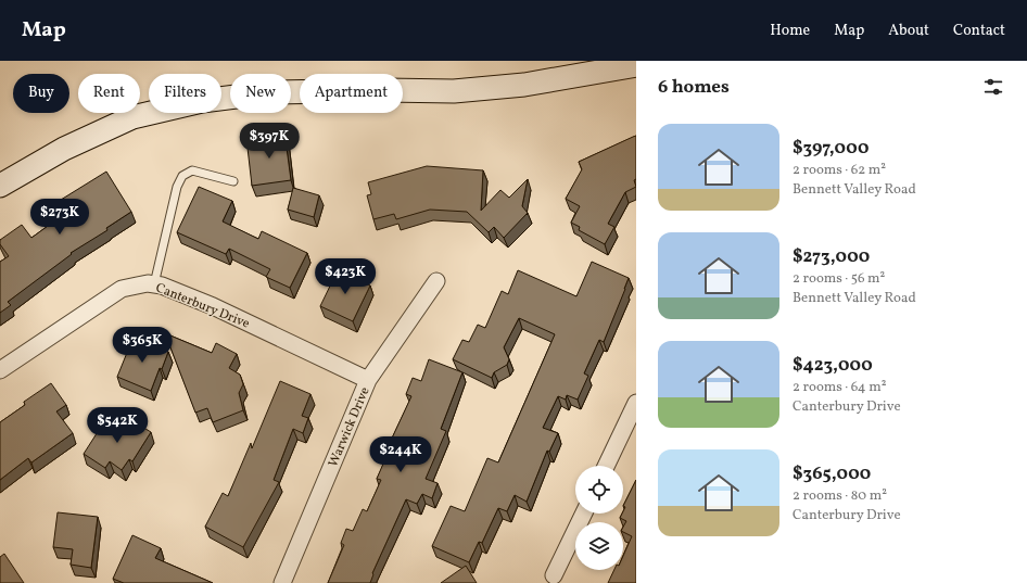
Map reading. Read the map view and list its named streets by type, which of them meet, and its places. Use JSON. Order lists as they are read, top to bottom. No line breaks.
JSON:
{"streets":{"street":["Canterbury Drive","Warwick Drive"]},"crossings":[["Canterbury Drive","Warwick Drive"]],"page":{"header":"Map","nav":["Home","Map","About","Contact"],"heading":"6 homes","chip":["Buy","Rent","Filters","New","Apartment"],"list":[{"name":"$397,000","note":"2 rooms · 62 m² · Bennett Valley Road"},{"name":"$273,000","note":"2 rooms · 56 m² · Bennett Valley Road"},{"name":"$423,000","note":"2 rooms · 64 m² · Canterbury Drive"},{"name":"$365,000","note":"2 rooms · 80 m² · Canterbury Drive"}],"price":["$397K","$273K","$423K","$365K","$542K","$244K"]}}
